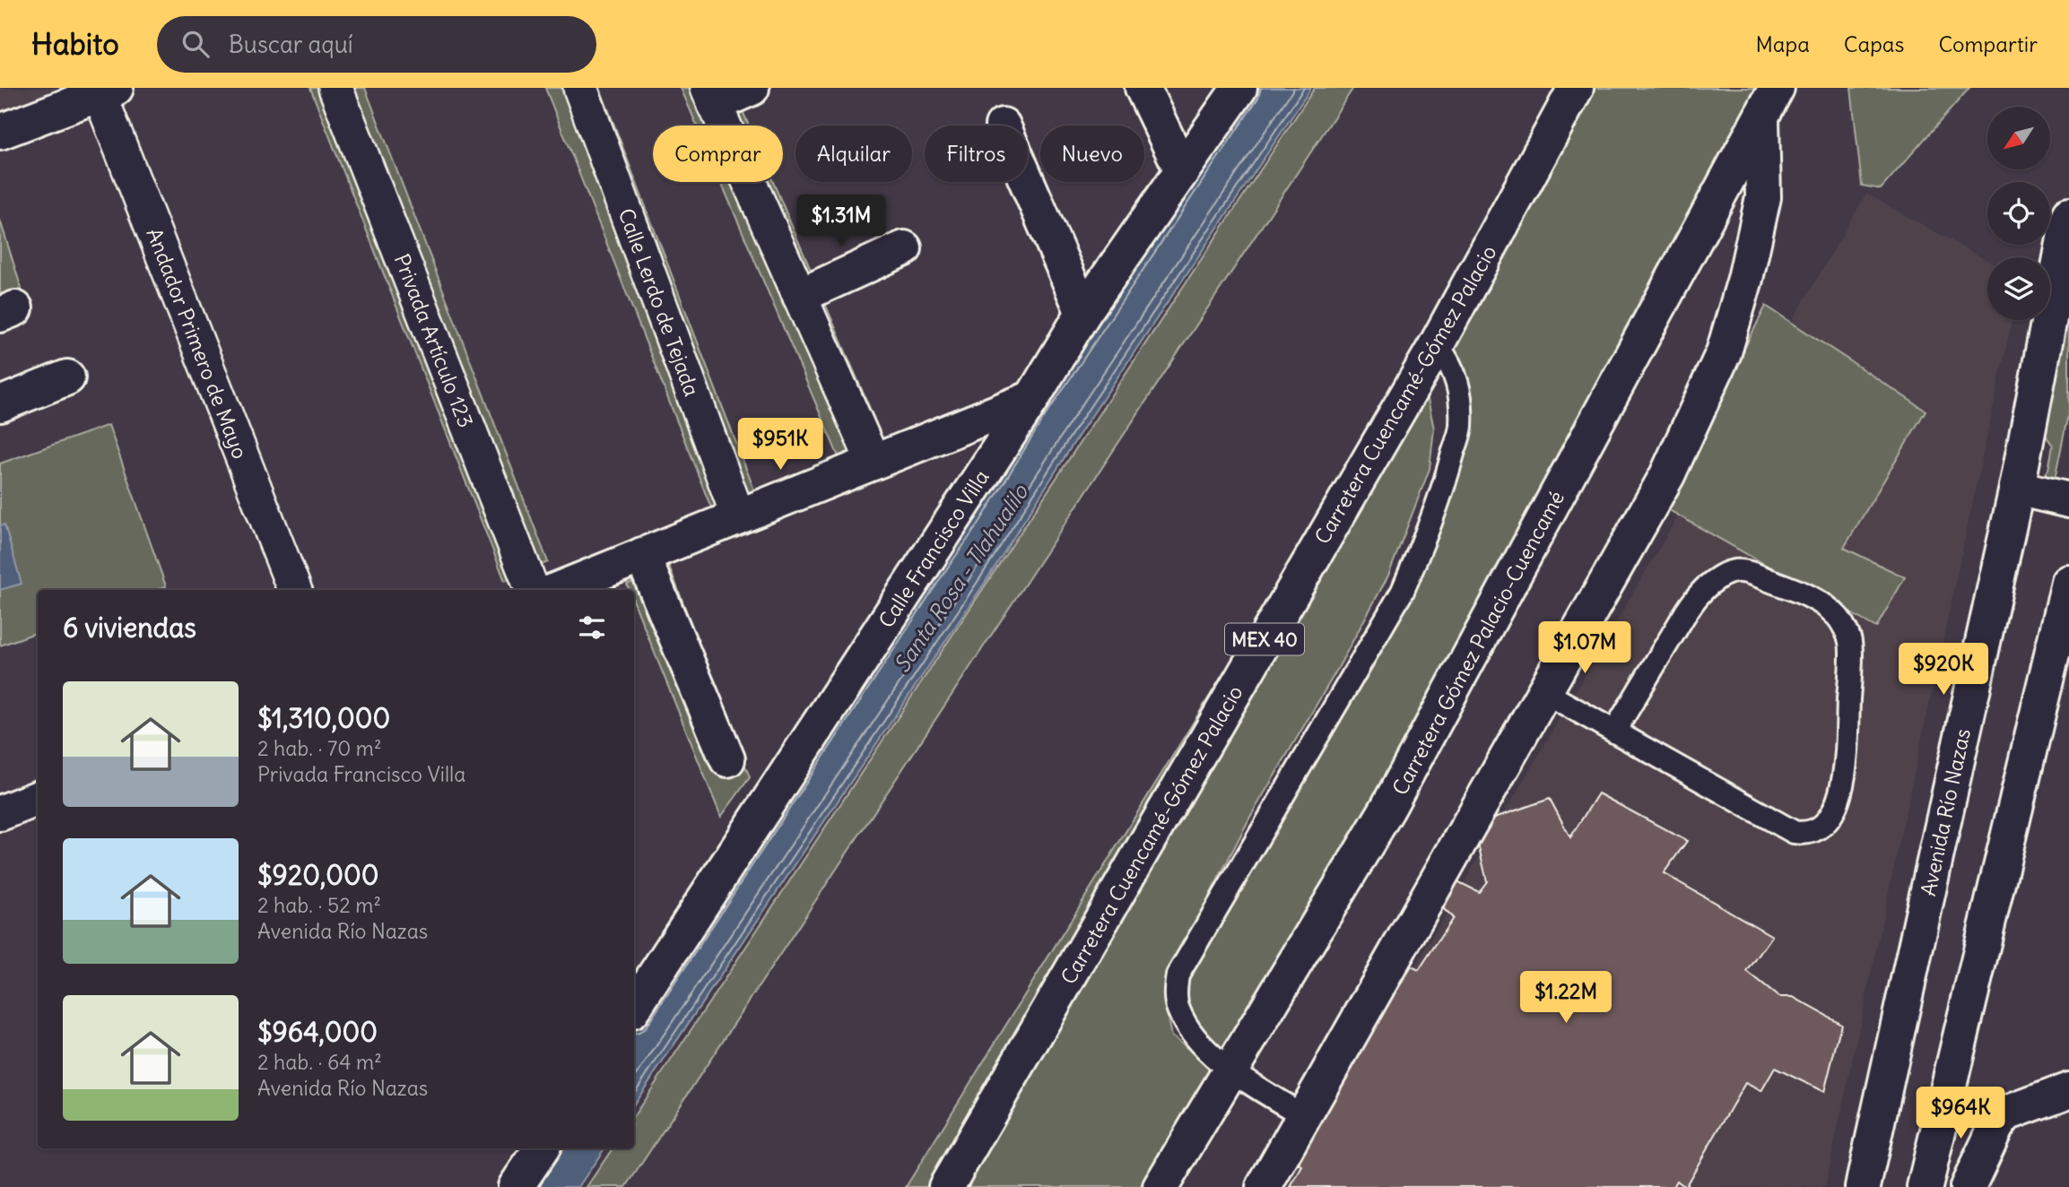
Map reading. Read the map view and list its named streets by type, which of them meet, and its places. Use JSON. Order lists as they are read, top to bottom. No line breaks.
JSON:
{"streets":{"main road":["Carretera Cuencamé-Gómez Palacio","Calle Francisco Villa","MEX 40","Carretera Gómez Palacio-Cuencamé","Avenida Río Nazas"],"street":["Calle Lerdo de Tejada","Privada Artículo 123","Andador Primero de Mayo"]},"water":["Santa Rosa - Tlahualilo"],"north":"bottom left","page":{"header":"Habito","search":"Buscar aquí","nav":["Mapa","Capas","Compartir"],"chip":["Comprar","Alquilar","Filtros","Nuevo"],"price":["$1.31M","$951K","$1.07M","$920K","$1.22M","$964K"],"heading":"6 viviendas","list":[{"name":"$1,310,000","note":"2 hab. · 70 m² · Privada Francisco Villa"},{"name":"$920,000","note":"2 hab. · 52 m² · Avenida Río Nazas"},{"name":"$964,000","note":"2 hab. · 64 m² · Avenida Río Nazas"}]}}
